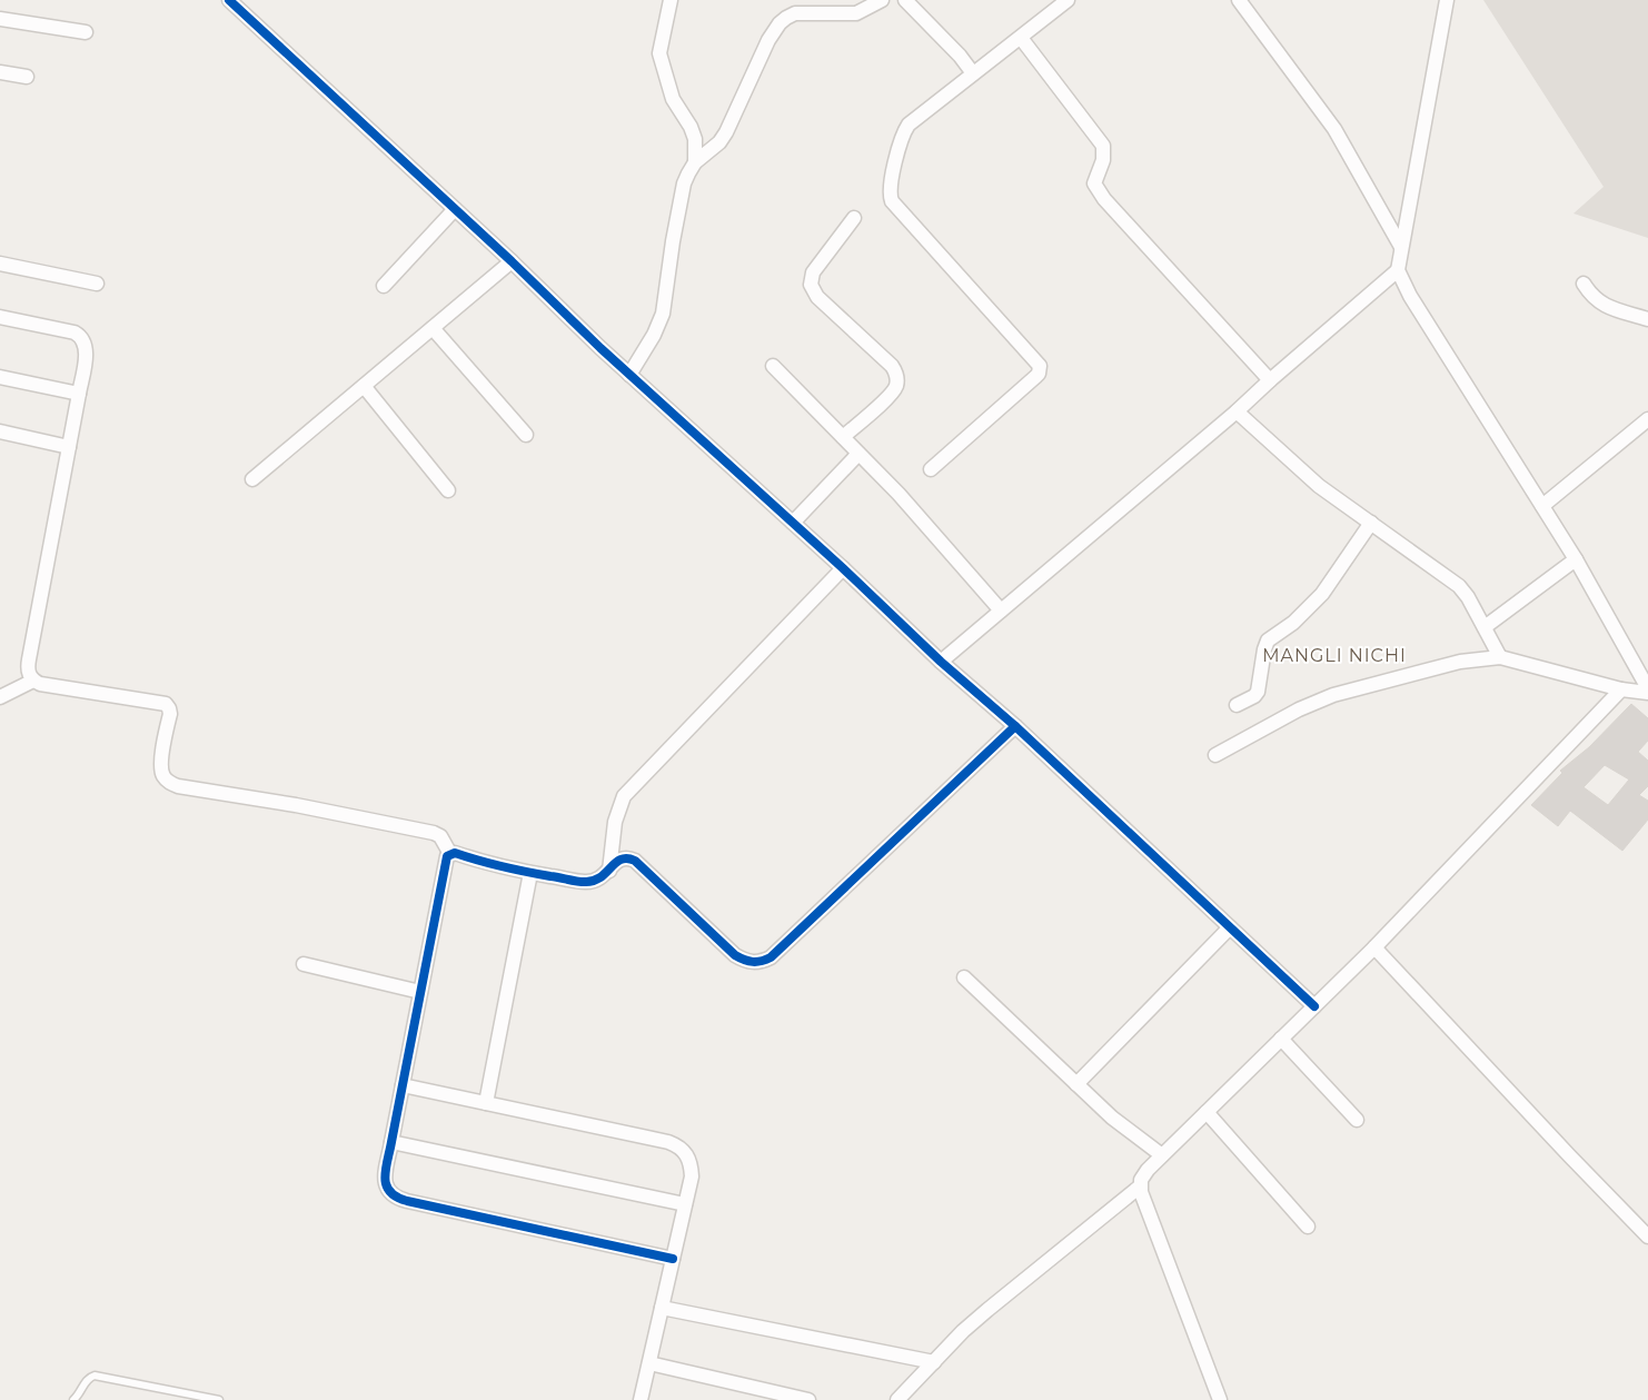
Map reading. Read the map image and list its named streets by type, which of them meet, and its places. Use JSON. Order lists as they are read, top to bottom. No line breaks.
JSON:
{"districts":["MANGLI NICHI"]}
